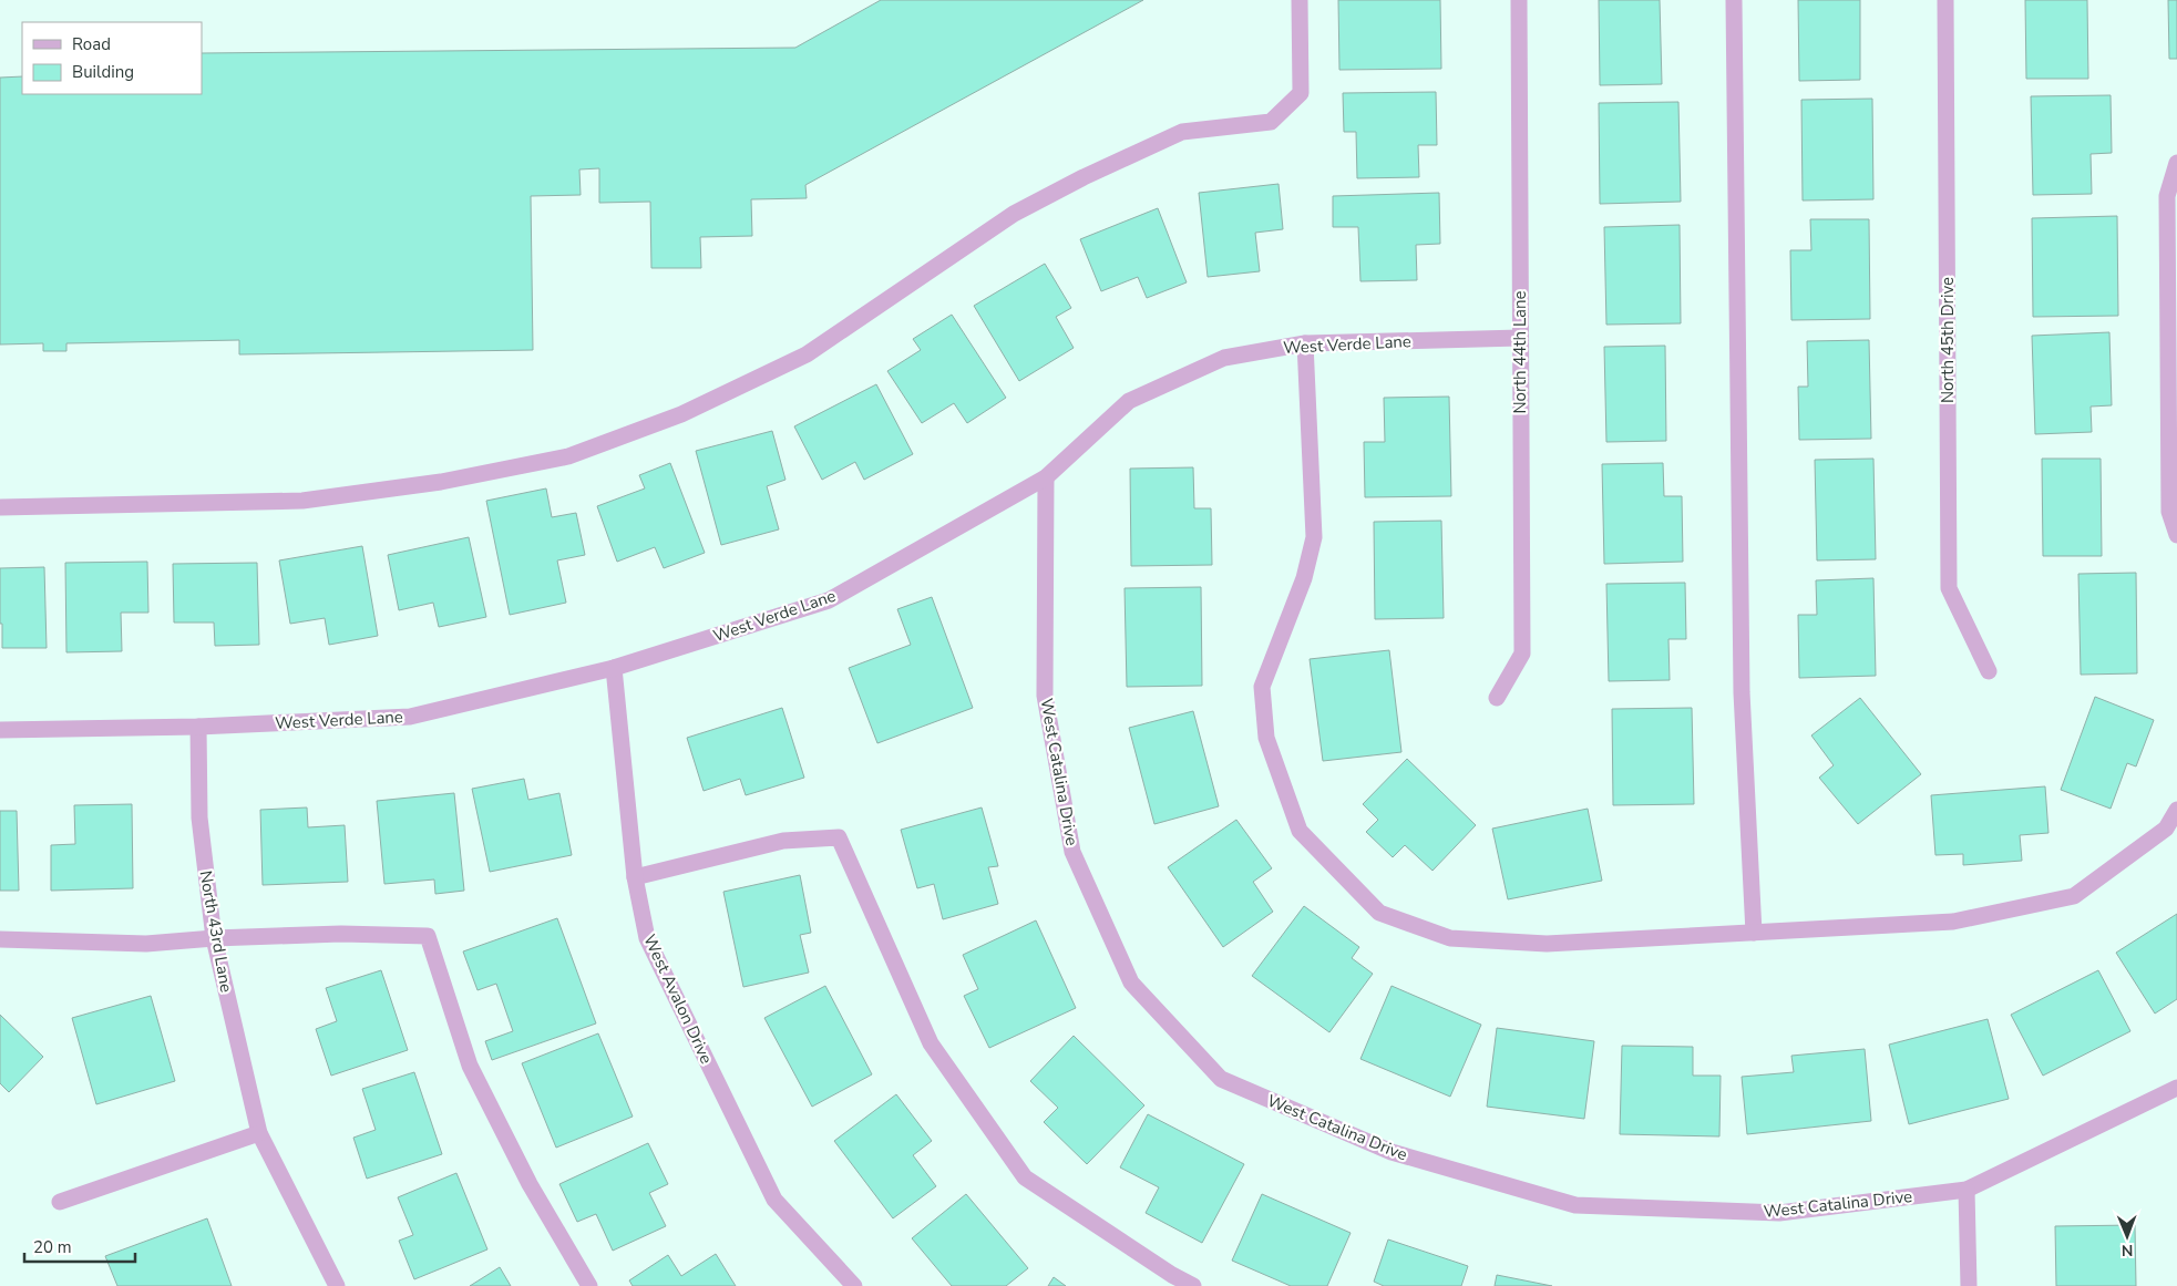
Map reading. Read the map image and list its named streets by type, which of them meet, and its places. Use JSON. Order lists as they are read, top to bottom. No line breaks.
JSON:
{"streets":{"street":["North 45th Drive","West Verde Lane","North 44th Lane","West Catalina Drive","North 43rd Lane","West Avalon Drive"]},"crossings":[["West Verde Lane","North 44th Lane"],["West Verde Lane","West Catalina Drive"],["West Verde Lane","North 43rd Lane"],["West Verde Lane","West Avalon Drive"]],"legend":["Road","Building"],"scale_bar":"20 m","north":"bottom"}
